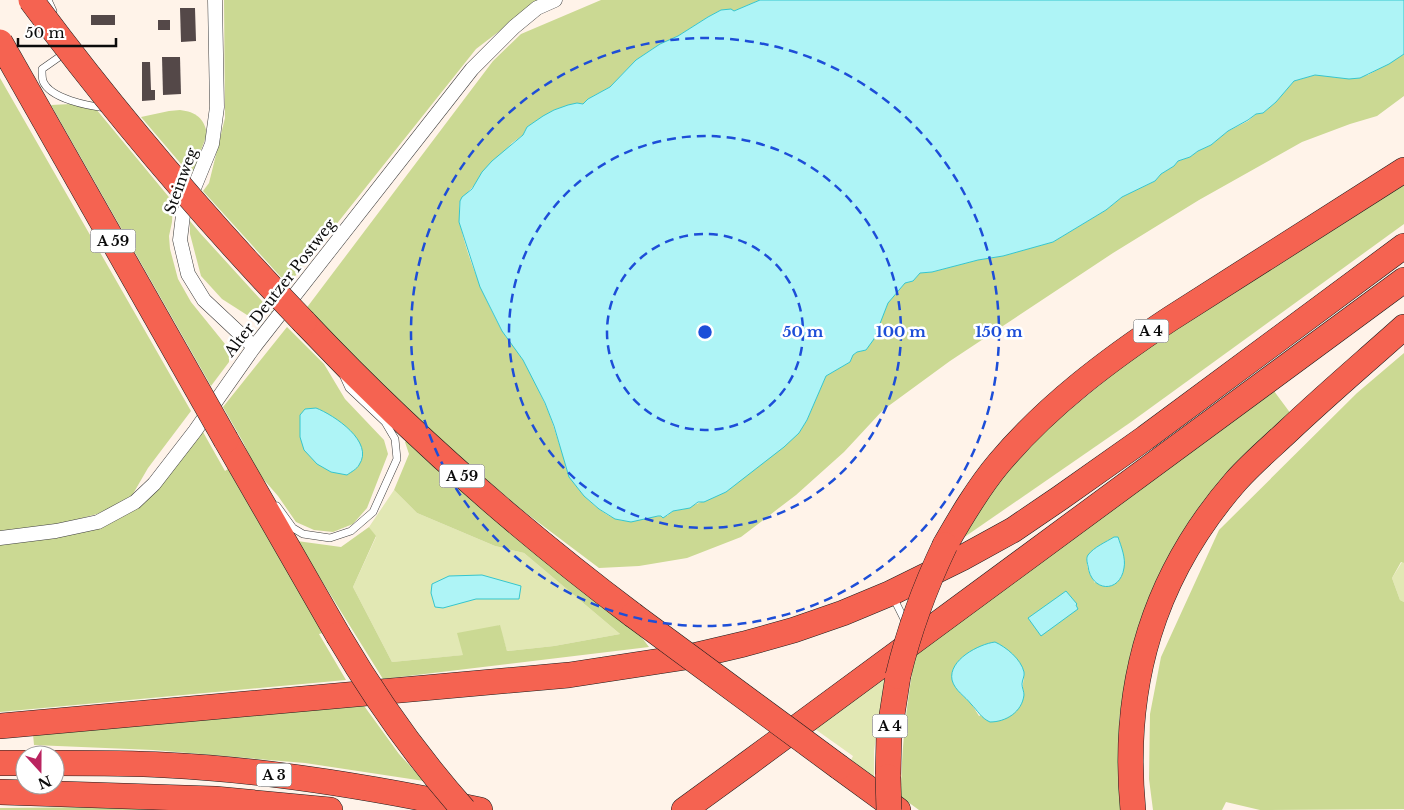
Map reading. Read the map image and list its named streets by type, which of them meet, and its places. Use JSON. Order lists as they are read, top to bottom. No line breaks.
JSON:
{"streets":{"highway":["A 59","A 4","A 3"],"street":["Steinweg","Alter Deutzer Postweg"]},"crossings":[["Steinweg","Alter Deutzer Postweg"]],"scale_bar":"50 m","north":"bottom","rings":["50 m","100 m","150 m"]}
